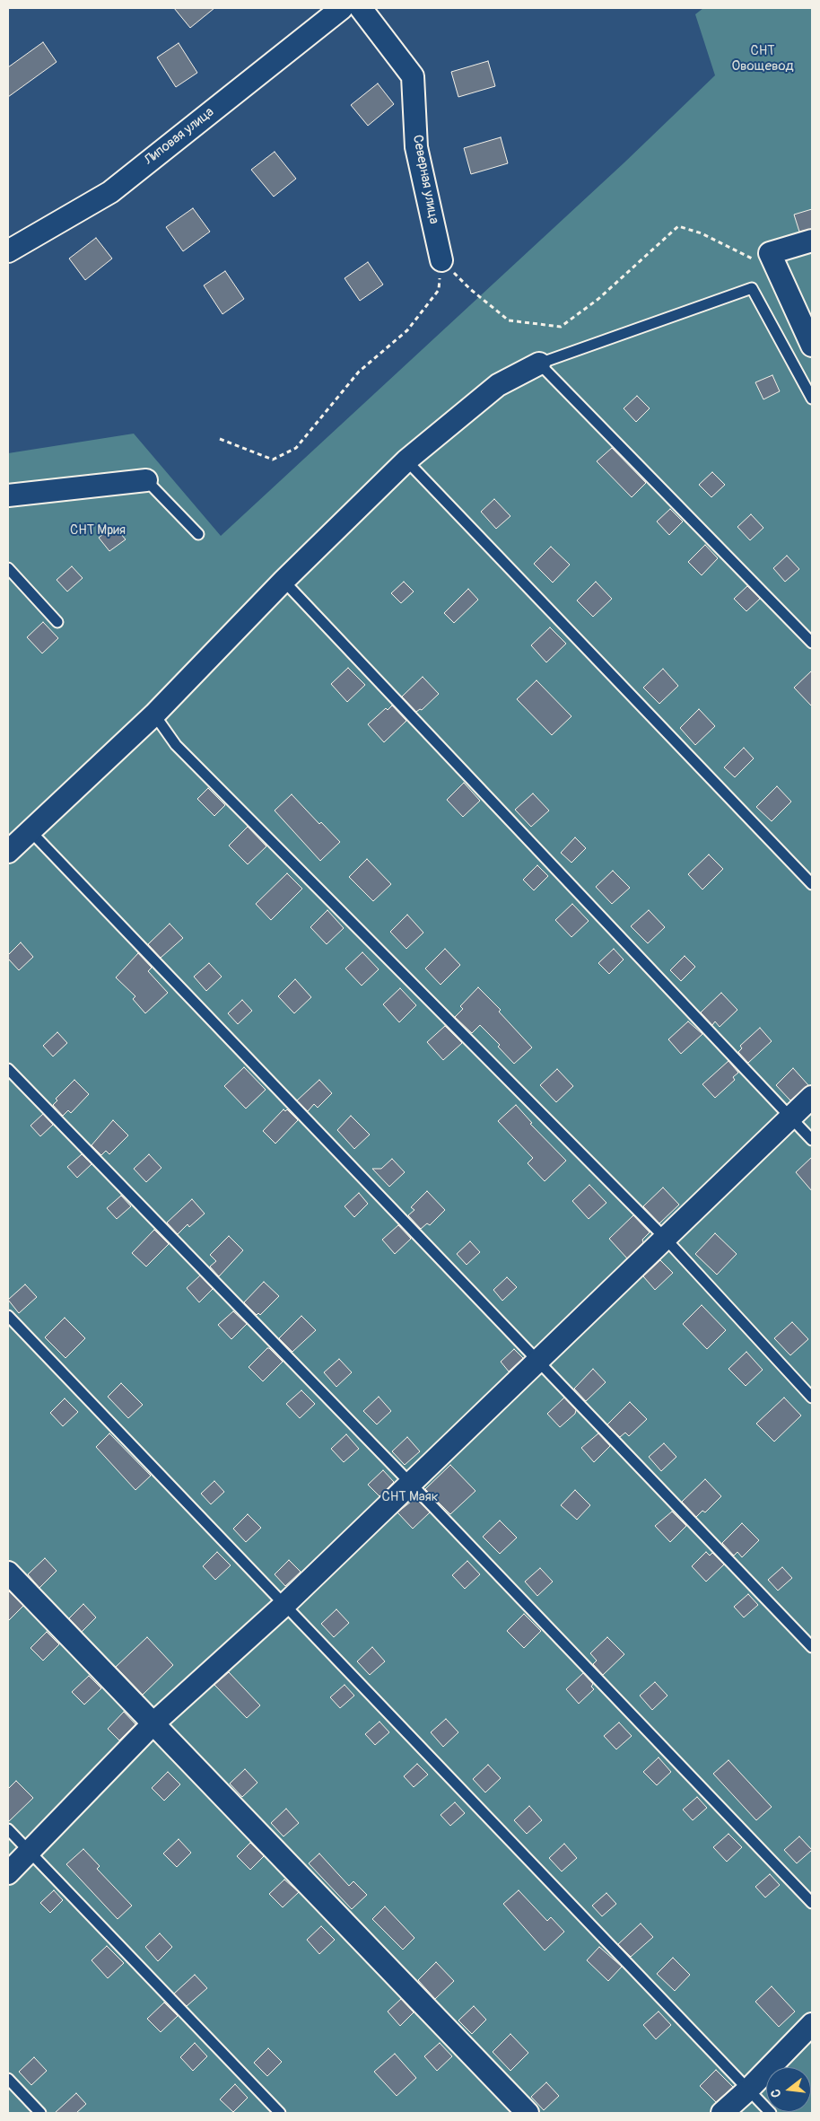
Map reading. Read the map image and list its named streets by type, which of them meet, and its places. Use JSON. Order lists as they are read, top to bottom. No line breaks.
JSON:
{"streets":{"street":["Липовая улица","Северная улица"]},"parks":["СНТ Овощевод","СНТ Мрия","СНТ Маяк"],"north":"left"}
